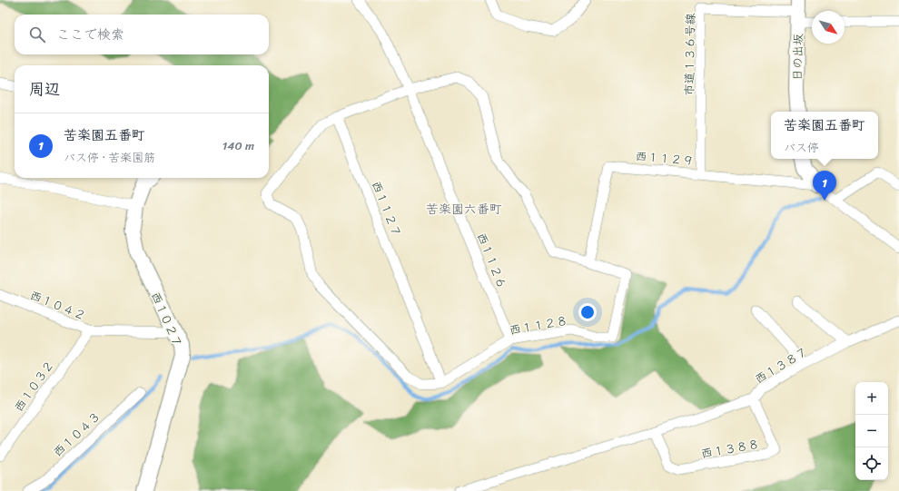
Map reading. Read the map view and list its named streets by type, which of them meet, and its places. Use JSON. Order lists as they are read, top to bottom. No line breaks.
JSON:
{"streets":{"street":["市道１３６号線","日の出坂","西１１２９","西１１２７","西１１２６","西１０４２","西１０２７","西１１２８","西１３８７","西１０３２","西１０４３","西１３８８"]},"crossings":[["市道１３６号線","日の出坂"],["市道１３６号線","西１１２９"],["西１１２９","西１１２８"],["西１１２７","西１１２８"],["西１１２６","西１１２８"],["西１０４２","西１０２７"],["西１０４２","西１０３２"],["西１３８７","西１３８８"]],"districts":["苦楽園六番町"],"north":"bottom right","page":{"search":"ここで検索","heading":"周辺","popup":["苦楽園五番町","バス停"],"list":[{"mark":"1","name":"苦楽園五番町","note":"バス停 · 苦楽園筋","value":"140 m"}],"pins":"1","map_buttons":["+","−"]}}
